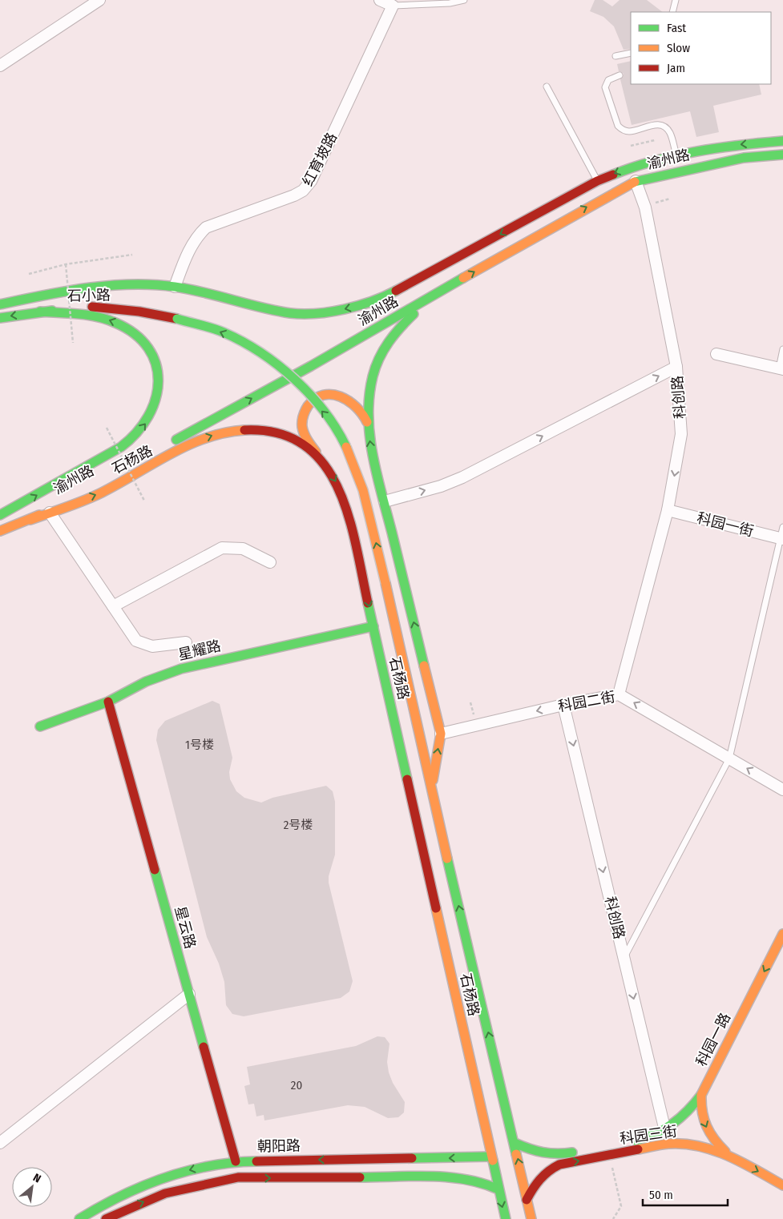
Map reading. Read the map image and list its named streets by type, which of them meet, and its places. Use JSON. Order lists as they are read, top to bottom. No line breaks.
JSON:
{"streets":{"main road":["渝州路","石小路","石杨路","星耀路","星云路","科园一路","科园三街","朝阳路"],"street":["红育坡路","科创路","科园一街","科园二街"]},"crossings":[["红育坡路","渝州路"],["渝州路","石杨路"],["石小路","石杨路"],["科创路","科园一街"],["科创路","科园二街"],["科创路","科园三街"],["石杨路","星耀路"],["石杨路","科园三街"],["石杨路","朝阳路"],["星耀路","星云路"],["星云路","朝阳路"],["科园一路","科园三街"]],"one_way":["石小路","科园二街","科园一路"],"house_numbers":["1号楼","2号楼","20"],"legend":["Fast","Slow","Jam"],"scale_bar":"50 m","north":"top right"}
